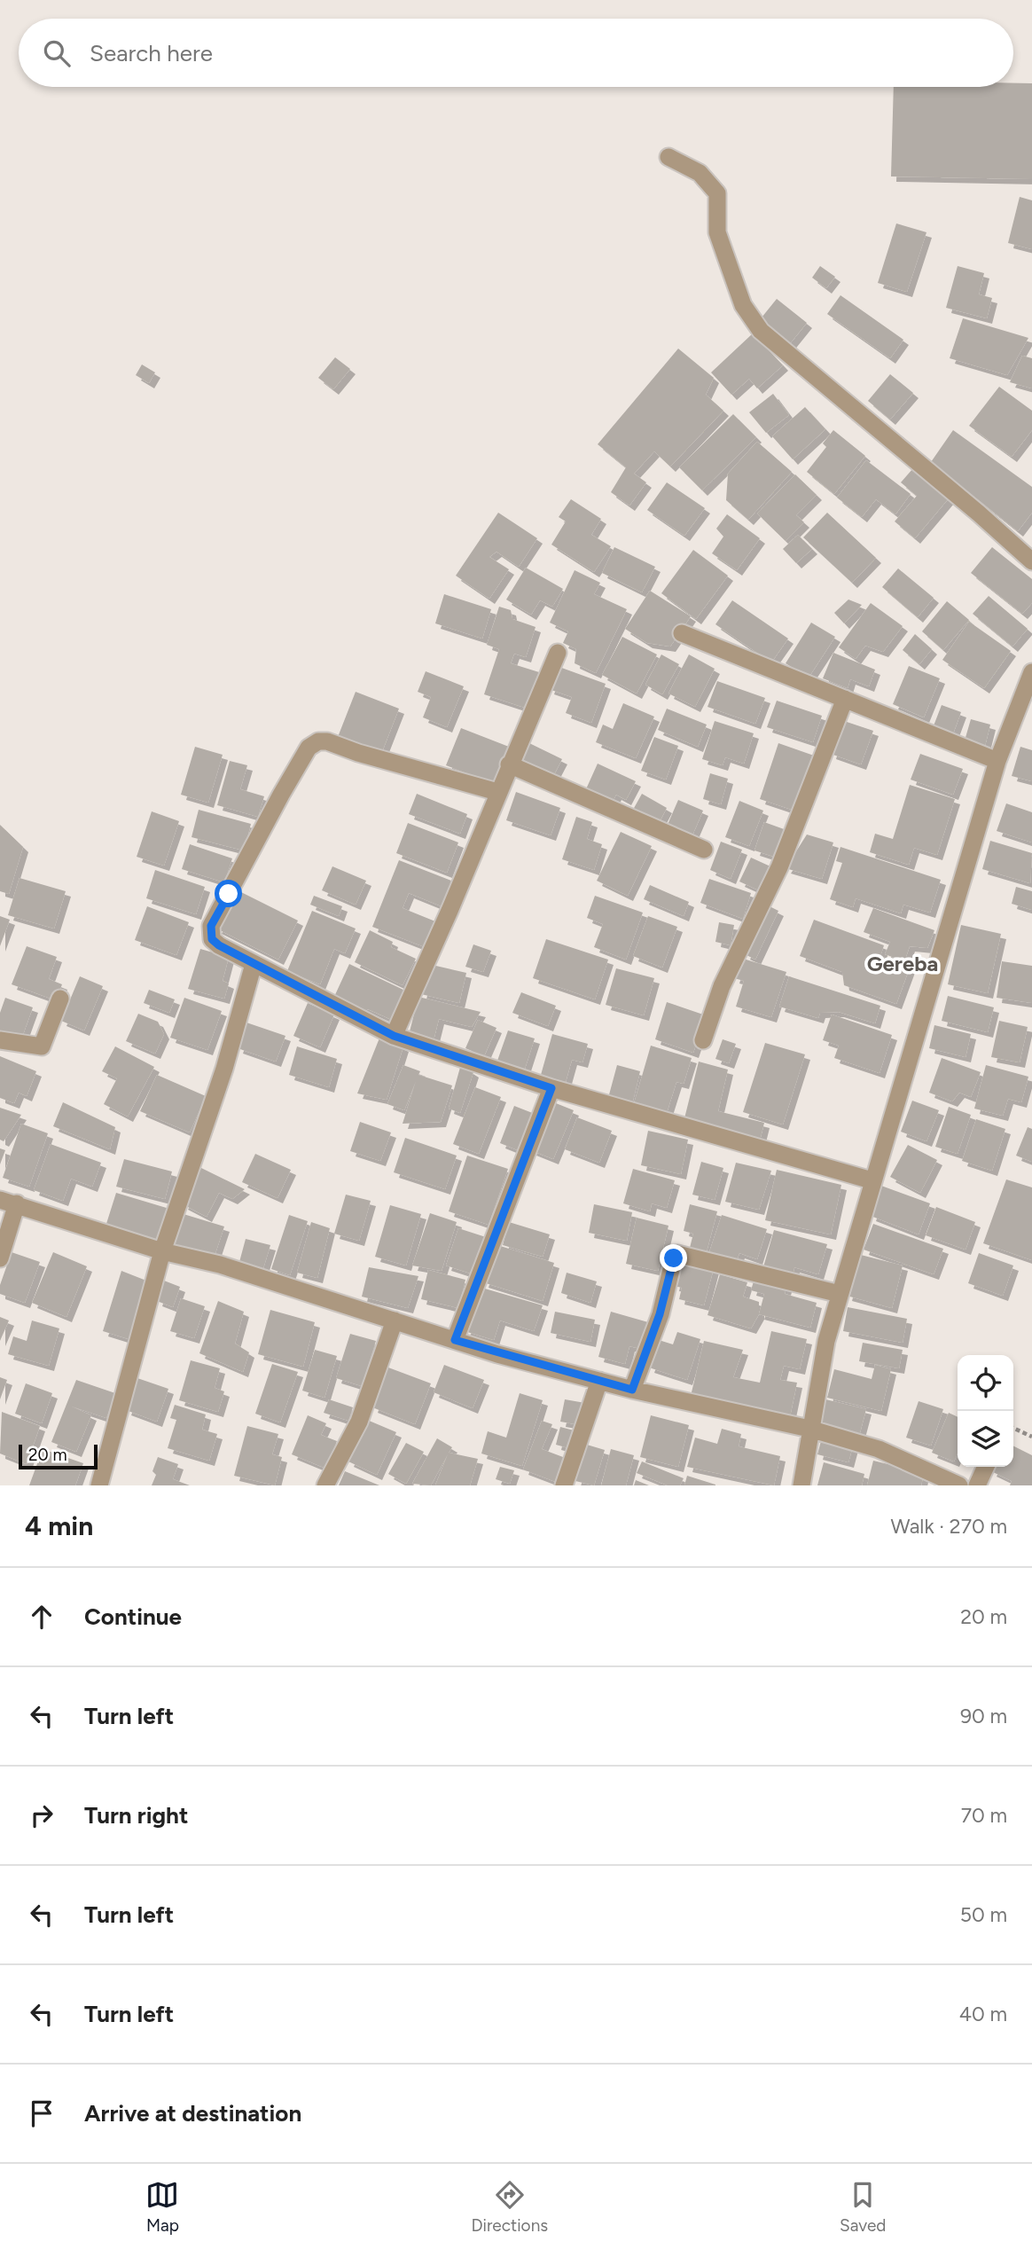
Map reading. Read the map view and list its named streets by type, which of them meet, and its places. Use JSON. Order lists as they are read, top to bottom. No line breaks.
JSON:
{"districts":["Gereba"],"scale_bar":"20 m","page":{"search":"Search here","scale":"20 m","heading":["4 min","Walk · 270 m"],"list":[["Continue","20 m"],["Turn left","90 m"],["Turn right","70 m"],["Turn left","50 m"],["Turn left","40 m"],"Arrive at destination"],"nav":["Map","Directions","Saved"]}}
